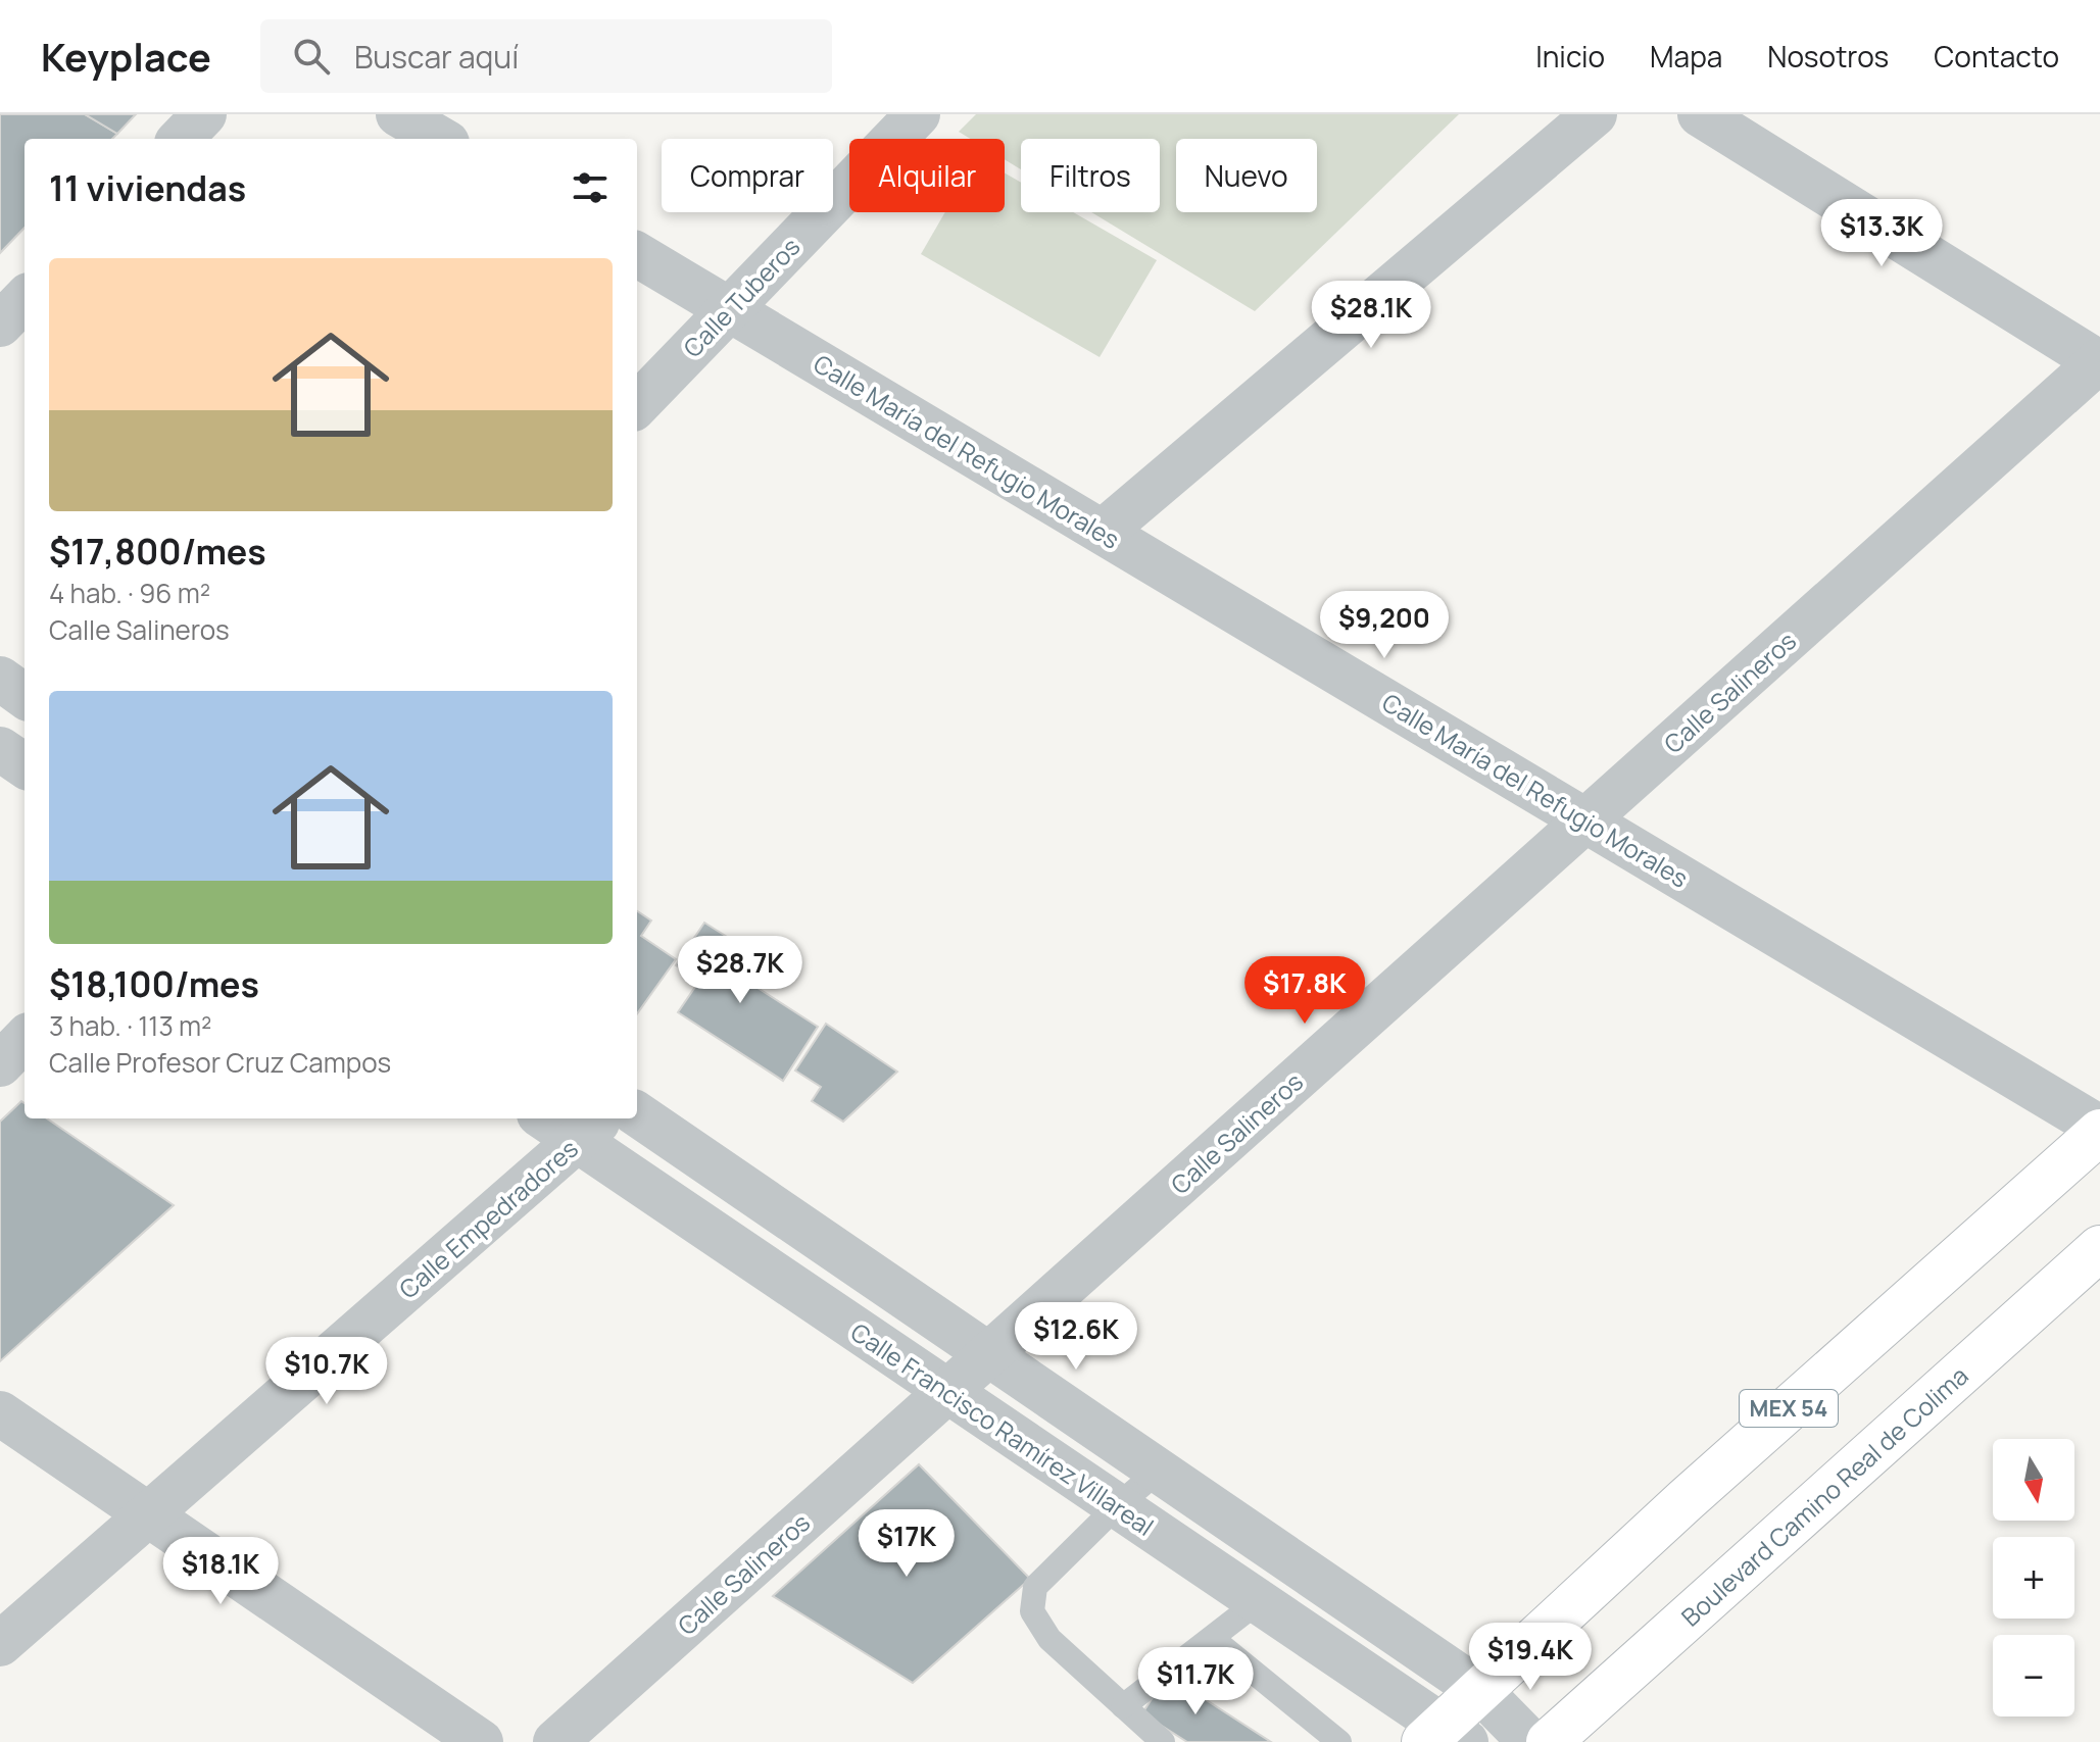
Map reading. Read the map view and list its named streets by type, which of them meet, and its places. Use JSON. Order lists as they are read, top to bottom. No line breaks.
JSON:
{"streets":{"main road":["MEX 54","Boulevard Camino Real de Colima"],"street":["Calle Tuberos","Calle María del Refugio Morales","Calle Salineros","Calle Empedradores","Calle Francisco Ramírez Villareal"]},"crossings":[["Calle Tuberos","Calle María del Refugio Morales"],["Calle María del Refugio Morales","Calle Salineros"],["Calle María del Refugio Morales","MEX 54"],["Calle Salineros","Calle Francisco Ramírez Villareal"],["Calle Empedradores","Calle Francisco Ramírez Villareal"],["MEX 54","Calle Francisco Ramírez Villareal"]],"north":"bottom","page":{"header":"Keyplace","search":"Buscar aquí","nav":["Inicio","Mapa","Nosotros","Contacto"],"chip":["Comprar","Alquilar","Filtros","Nuevo"],"heading":"11 viviendas","price":["$13.3K","$28.1K","$9,200","$28.7K","$17.8K","$12.6K","$10.7K","$17K","$18.1K","$19.4K","$11.7K"],"list":[{"name":"$17,800/mes","note":"4 hab. · 96 m² · Calle Salineros"},{"name":"$18,100/mes","note":"3 hab. · 113 m² · Calle Profesor Cruz Campos"}],"map_buttons":["+","−"]}}
